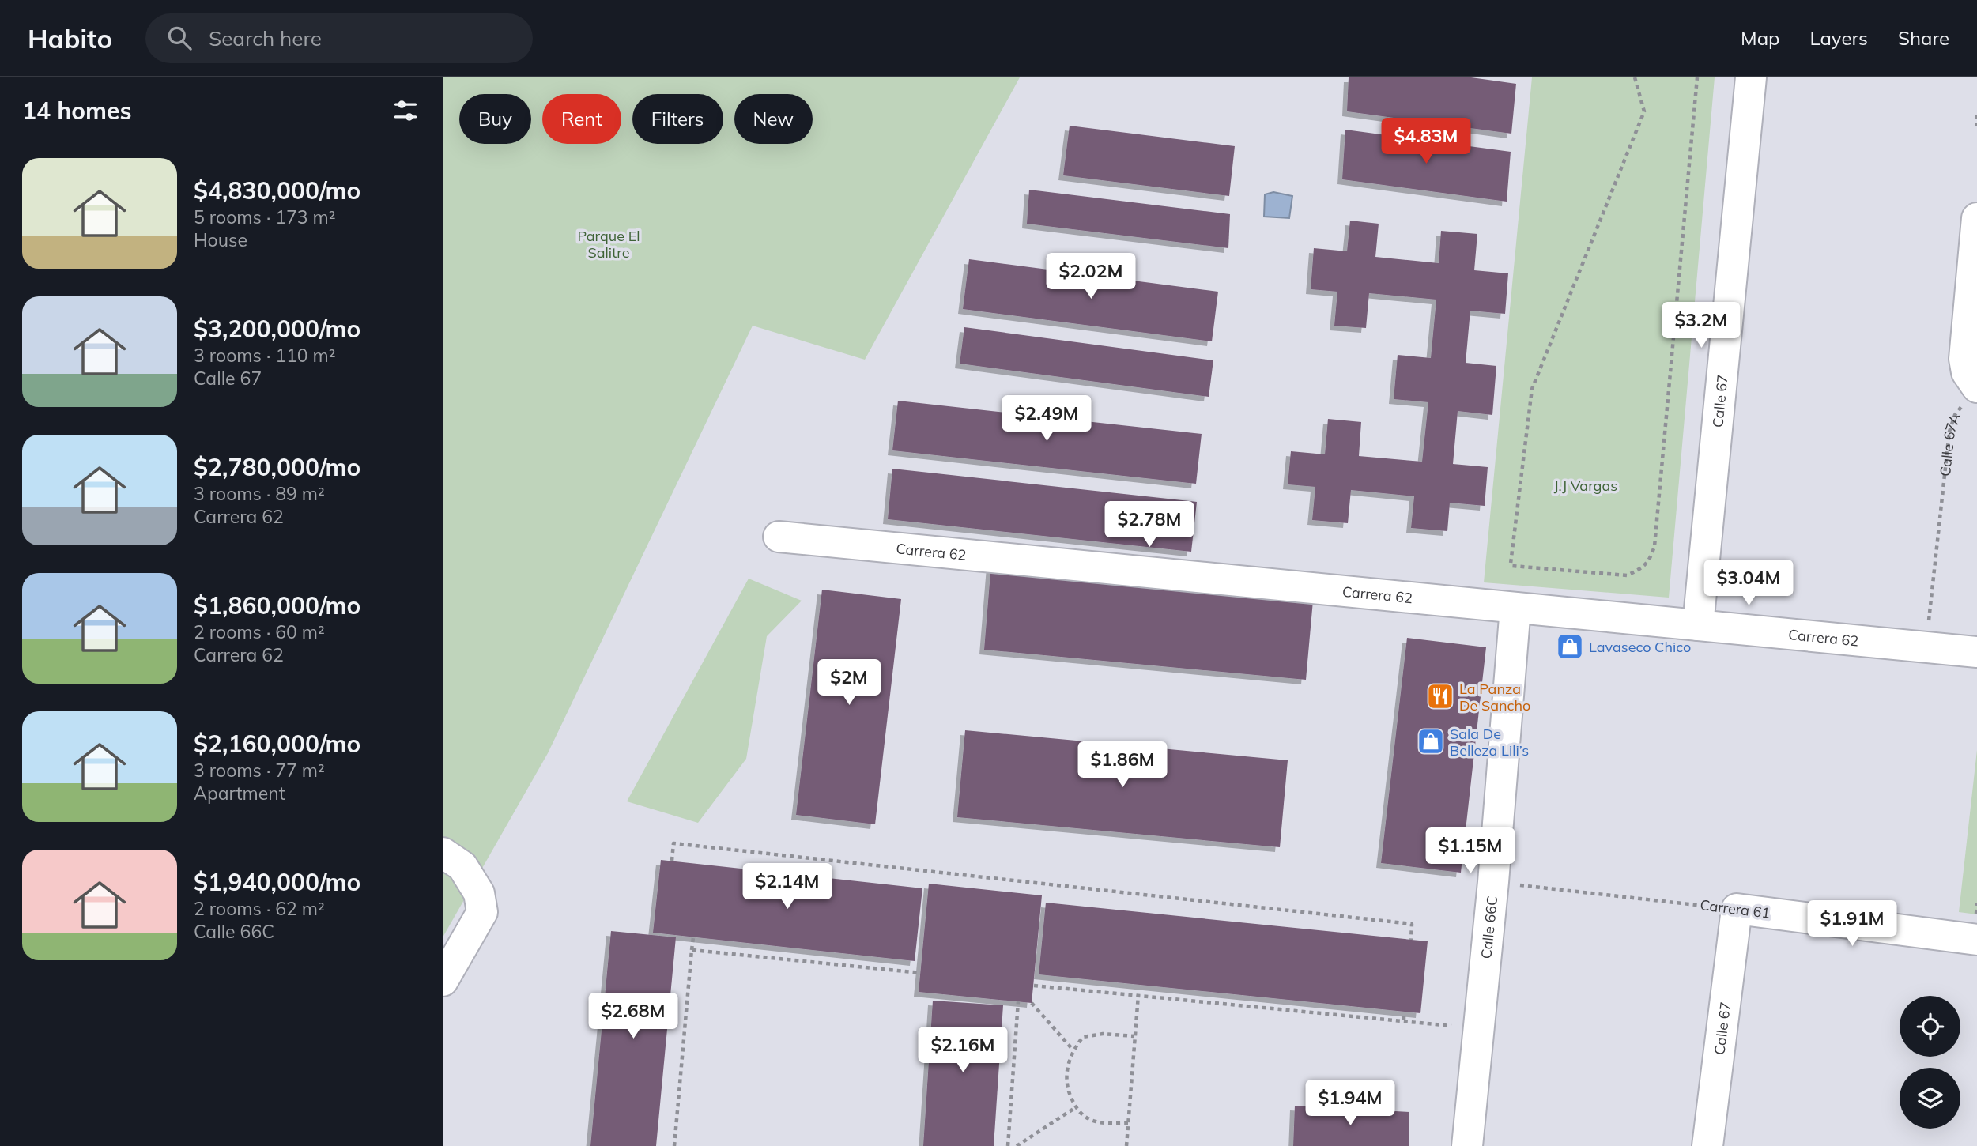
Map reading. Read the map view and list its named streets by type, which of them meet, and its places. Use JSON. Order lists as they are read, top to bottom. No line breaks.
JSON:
{"streets":{"street":["Calle 67","Carrera 62","Carrera 61","Calle 66C"],"path":["Calle 67A"]},"crossings":[["Calle 67","Carrera 62"],["Calle 67","Carrera 61"],["Calle 67A","Carrera 62"],["Carrera 62","Calle 66C"],["Carrera 61","Calle 66C"]],"parks":["Parque El Salitre","J.J Vargas"],"places":{"shop":["Lavaseco Chico","Sala De Belleza Lili’s"],"restaurant":["La Panza De Sancho"]},"page":{"header":"Habito","search":"Search here","nav":["Map","Layers","Share"],"heading":"14 homes","chip":["Buy","Rent","Filters","New"],"price":["$4.83M","$2.02M","$3.2M","$2.49M","$2.78M","$3.04M","$2M","$1.86M","$1.15M","$2.14M","$1.91M","$2.68M","$2.16M","$1.94M"],"list":[{"name":"$4,830,000/mo","note":"5 rooms · 173 m² · House"},{"name":"$3,200,000/mo","note":"3 rooms · 110 m² · Calle 67"},{"name":"$2,780,000/mo","note":"3 rooms · 89 m² · Carrera 62"},{"name":"$1,860,000/mo","note":"2 rooms · 60 m² · Carrera 62"},{"name":"$2,160,000/mo","note":"3 rooms · 77 m² · Apartment"},{"name":"$1,940,000/mo","note":"2 rooms · 62 m² · Calle 66C"}]}}
